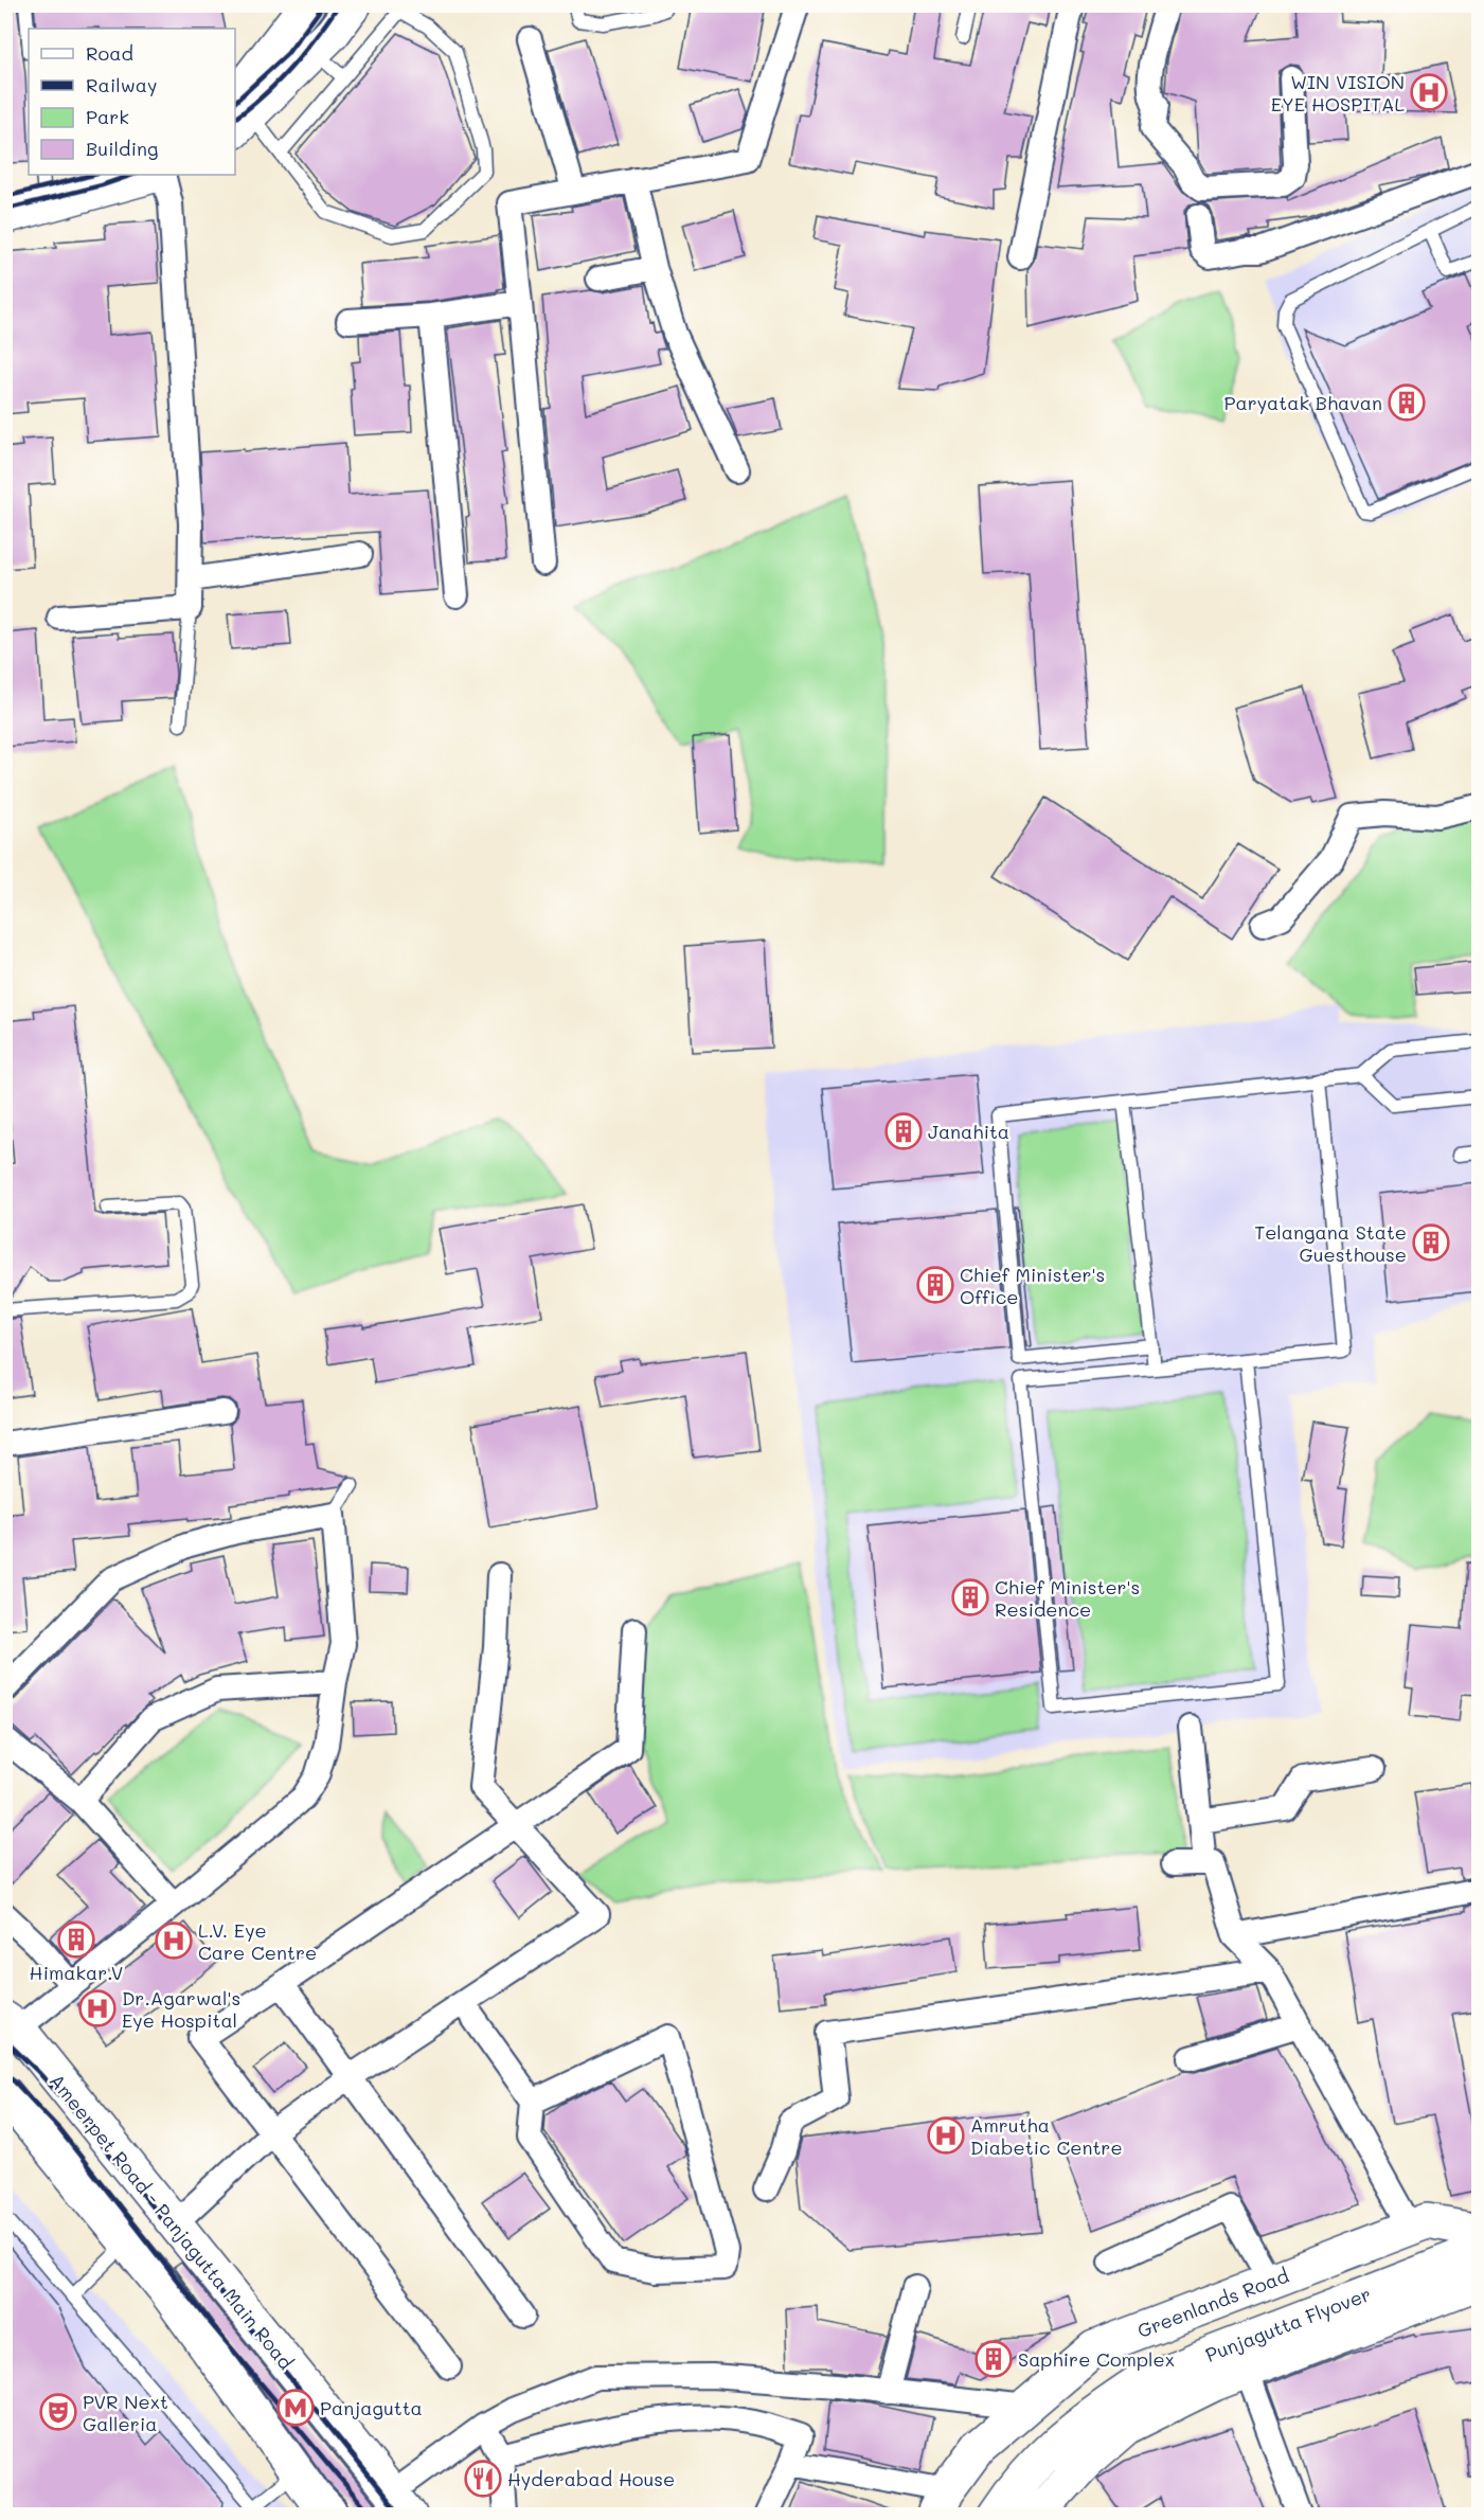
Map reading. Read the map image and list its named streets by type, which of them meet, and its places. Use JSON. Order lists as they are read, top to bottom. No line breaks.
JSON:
{"streets":{"main road":["Ameerpet Road - Panjagutta Main Road","Greenlands Road","Punjagutta Flyover"]},"crossings":[["Greenlands Road","Punjagutta Flyover"]],"places":{"hospital":["WIN VISION EYE HOSPITAL","L.V. Eye Care Centre","Dr.Agarwal's Eye Hospital","Amrutha Diabetic Centre"],"building":["Paryatak Bhavan","Janahita","Telangana State Guesthouse","Chief Minister's Office","Chief Minister's Residence","Himakar.V","Saphire Complex"],"metro station":["Panjagutta"],"theatre":["PVR Next Galleria"],"restaurant":["Hyderabad House"]},"legend":["Road","Railway","Park","Building"]}
